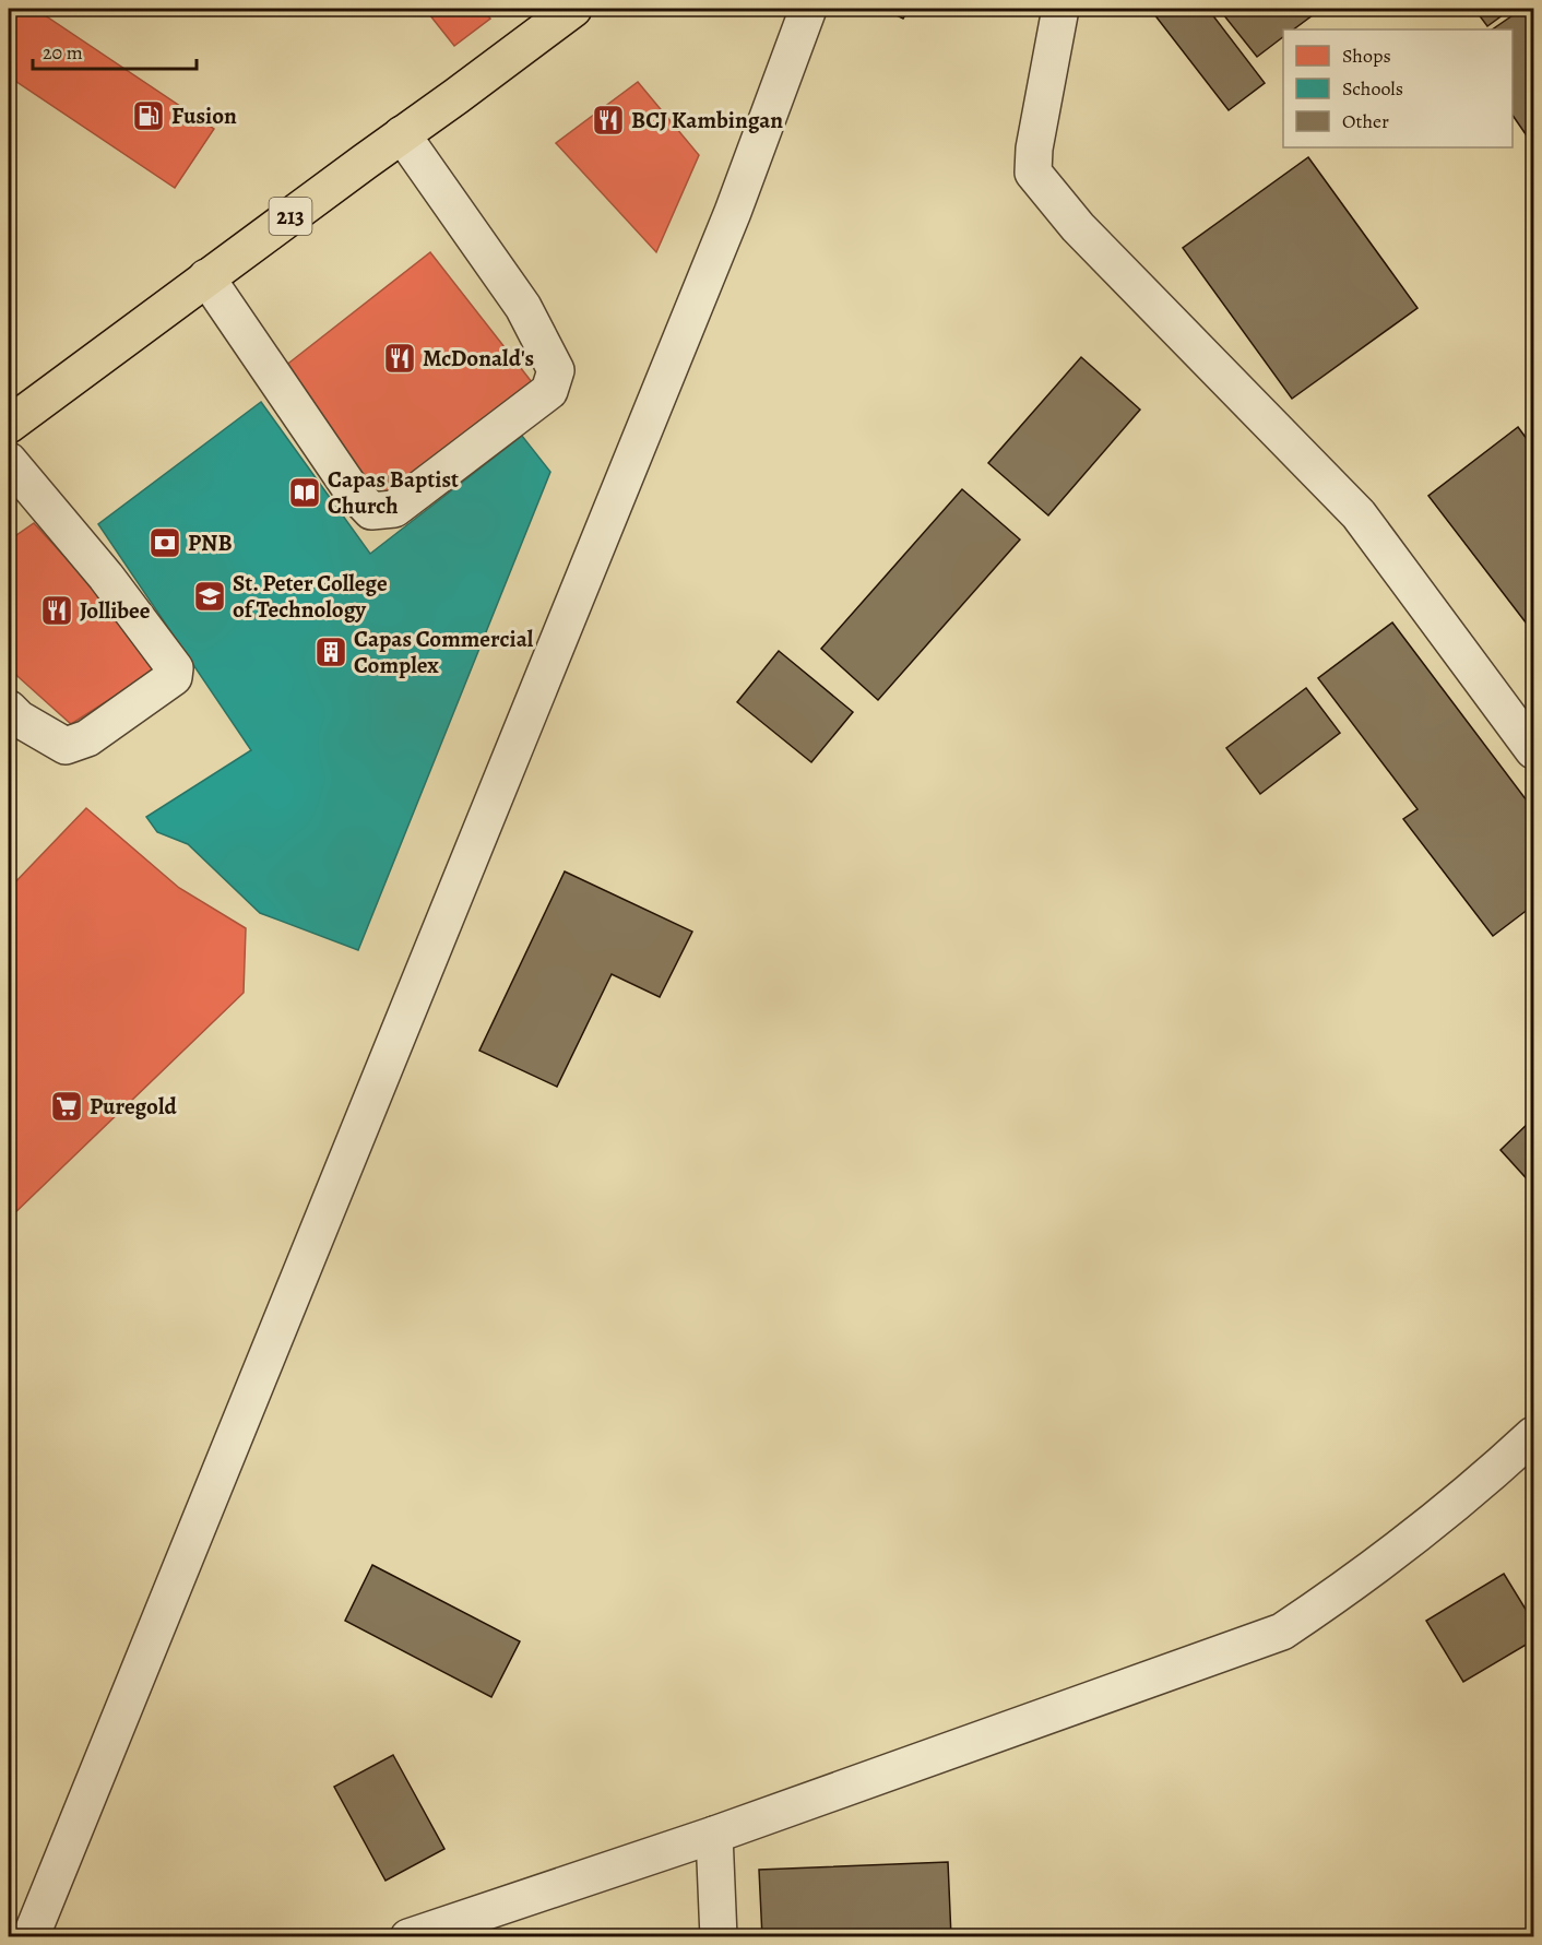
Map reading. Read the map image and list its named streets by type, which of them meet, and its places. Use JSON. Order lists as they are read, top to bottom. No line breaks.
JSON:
{"streets":{"main road":["213"]},"places":{"fuel station":["Fusion"],"restaurant":["BCJ Kambingan","McDonald's","Jollibee"],"library":["Capas Baptist Church"],"bank":["PNB"],"school or university":["St. Peter College of Technology"],"building":["Capas Commercial Complex"],"supermarket":["Puregold"]},"legend":["Shops","Schools","Other"],"scale_bar":"20 m"}
